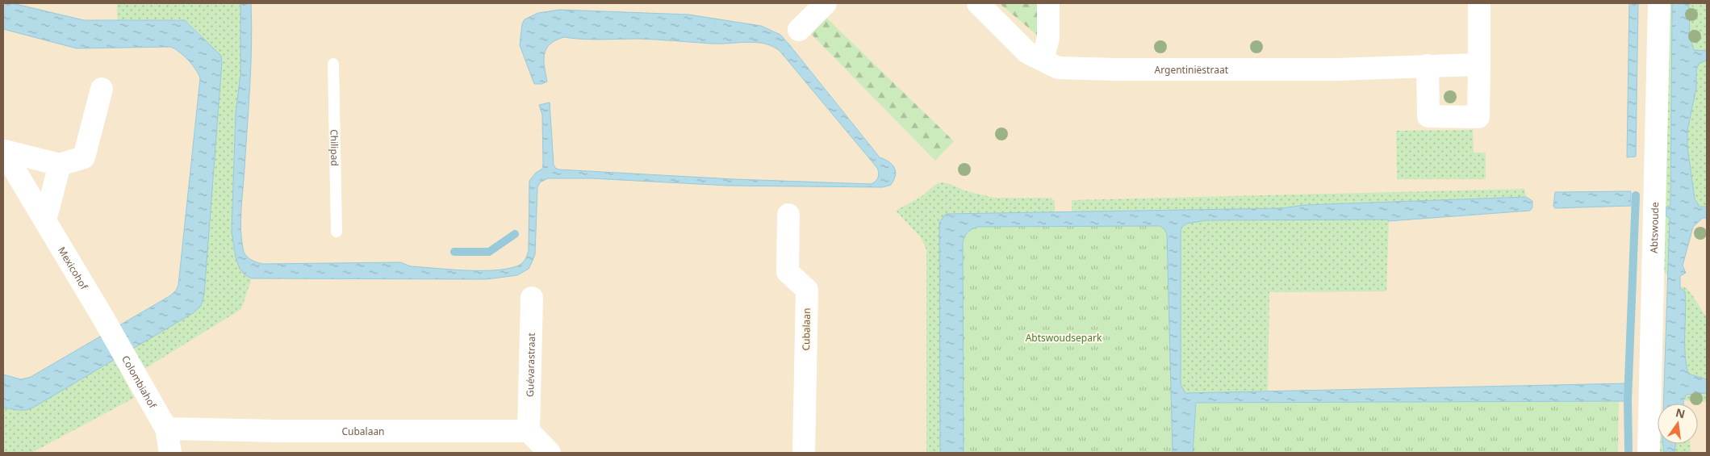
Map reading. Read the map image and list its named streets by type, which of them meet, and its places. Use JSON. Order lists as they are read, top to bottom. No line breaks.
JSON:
{"streets":{"street":["Argentiniëstraat","Abtswoude","Mexicohof","Cubalaan","Guévarastraat","Colombiahof"],"lane":["Chilipad"]},"crossings":[["Mexicohof","Colombiahof"],["Cubalaan","Guévarastraat"],["Cubalaan","Colombiahof"]],"parks":["Abtswoudsepark"],"north":"top"}
